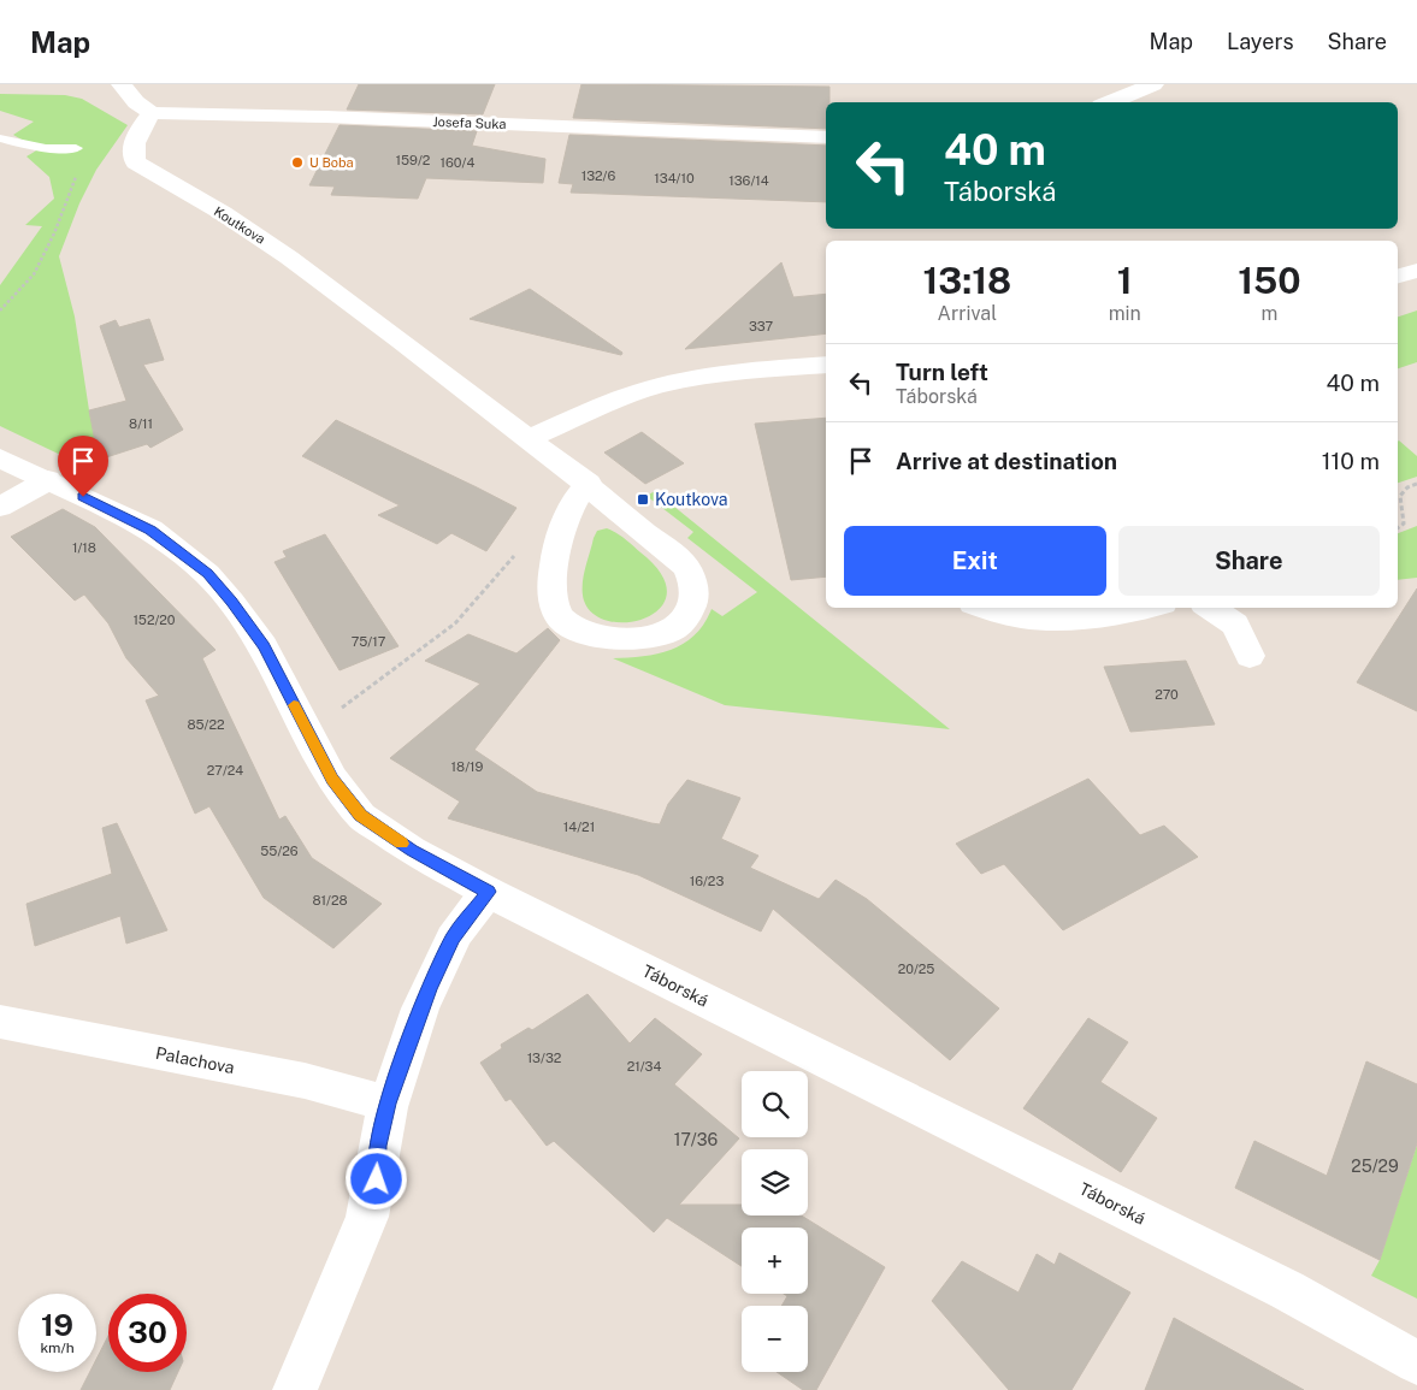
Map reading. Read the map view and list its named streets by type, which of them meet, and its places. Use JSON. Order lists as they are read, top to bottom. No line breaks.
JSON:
{"streets":{"street":["Josefa Suka","Koutkova","Táborská","Palachova"]},"crossings":[["Josefa Suka","Koutkova"]],"places":{"other":["U Boba"],"transit":["Koutkova"]},"house_numbers":["159/2","160/4","132/6","134/10","136/14","337","8/11","1/18","152/20","75/17","270","85/22","18/19","27/24","14/21","55/26","16/23","81/28","20/25","13/32","21/34","17/36","25/29"],"page":{"header":"Map","nav":["Map","Layers","Share"],"turn":["40 m","Táborská"],"eta":["13:18","Arrival","1","min","150","m"],"list":[{"name":"Turn left","note":"Táborská","value":"40 m"},{"name":"Arrive at destination","value":"110 m"}],"buttons":["Exit","Share"],"map_buttons":["+","−"],"speed":"19 km/h","limit":"30"}}
